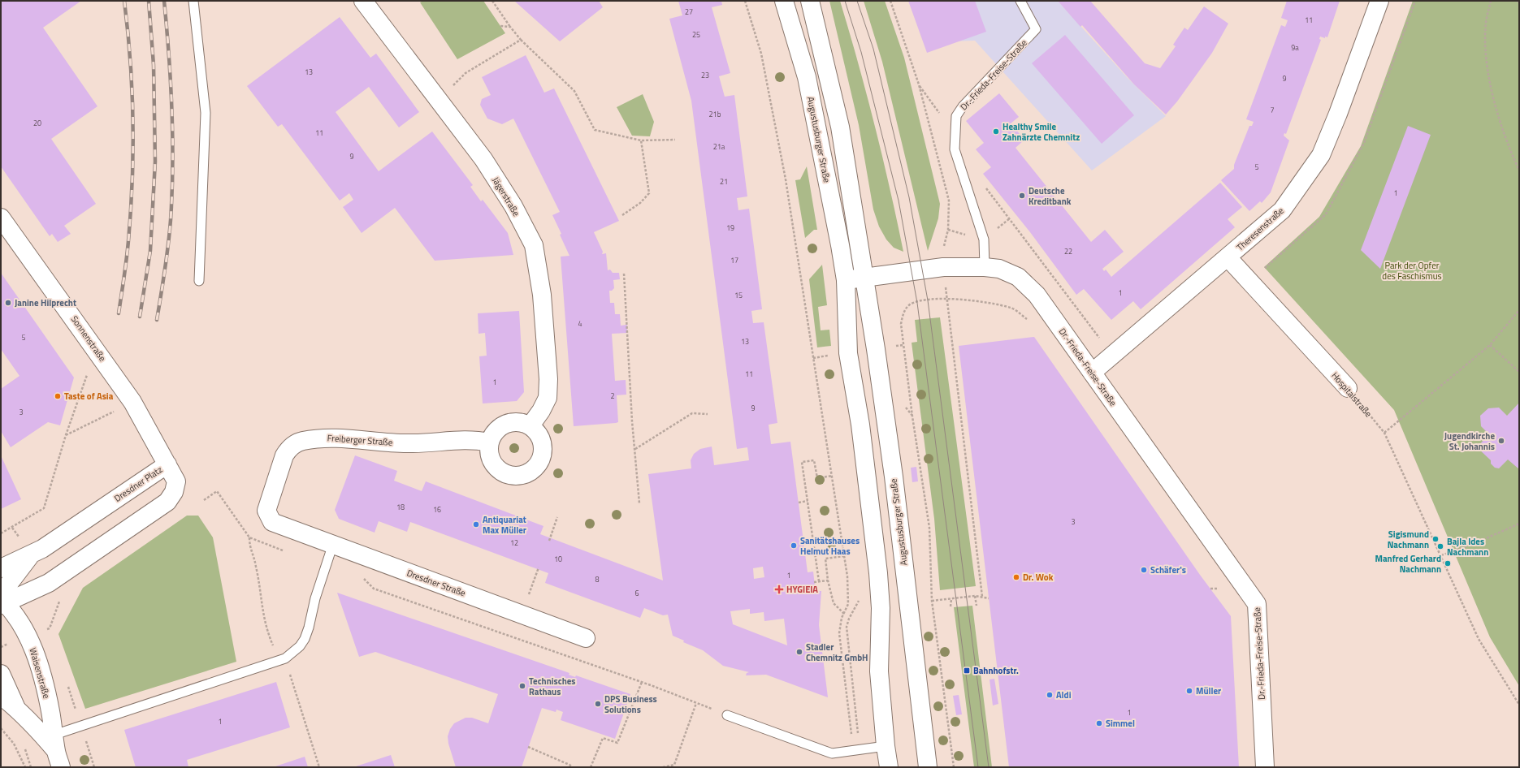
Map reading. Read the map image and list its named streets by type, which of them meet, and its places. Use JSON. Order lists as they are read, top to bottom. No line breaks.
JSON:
{"streets":{"street":["Dr.-Frieda-Freise-Straße","Augustusburger Straße","Jägerstraße","Theresenstraße","Sonnenstraße","Hospitalstraße","Freiberger Straße","Dresdner Platz","Dresdner Straße","Waisenstraße"]},"crossings":[["Dr.-Frieda-Freise-Straße","Theresenstraße"],["Jägerstraße","Freiberger Straße"],["Theresenstraße","Hospitalstraße"],["Sonnenstraße","Dresdner Platz"],["Freiberger Straße","Dresdner Straße"]],"parks":["Park der Opfer des Faschismus"],"places":{"other":["Healthy Smile Zahnärzte Chemnitz","Deutsche Kreditbank","Janine Hilprecht","Taste of Asia","Jugendkirche St. Johannis","Antiquariat Max Müller","Sigismund Nachmann","Sanitätshauses Helmut Haas","Bajla Ides Nachmann","Manfred Gerhard Nachmann","Schäfer's","Dr. Wok","Stadler Chemnitz GmbH","Technisches Rathaus","Müller","Aldi","DPS Business Solutions","Simmel"],"health":["HYGIEIA"],"transit":["Bahnhofstr."]},"house_numbers":["27","11","25","9a","13","23","9","7","21b","20","11","21a","9","5","21","1","19","22","17","1","15","4","5","13","11","1","2","9","3","18","16","3","12","10","1","8","6","1","1"]}
